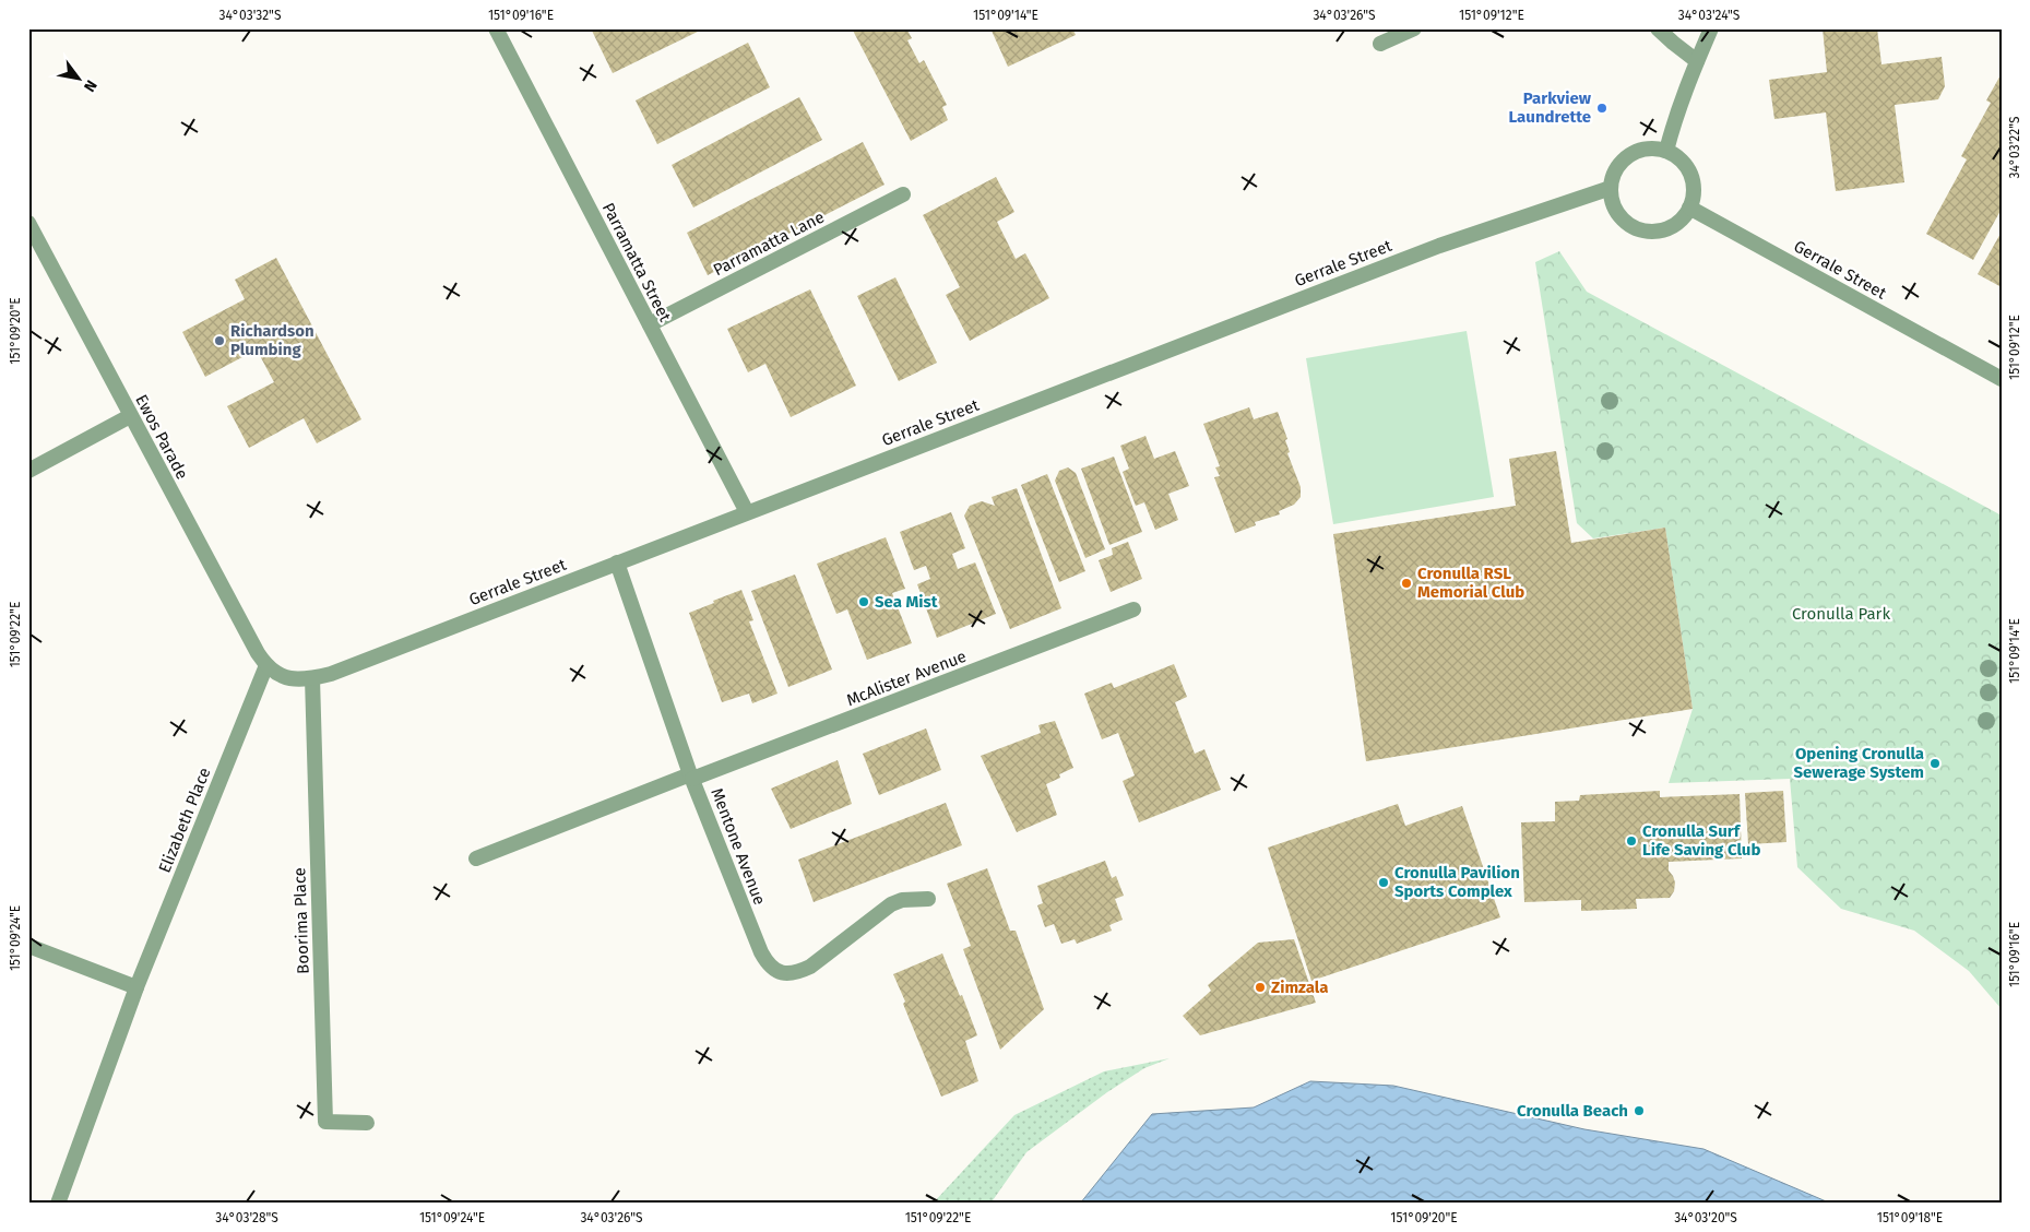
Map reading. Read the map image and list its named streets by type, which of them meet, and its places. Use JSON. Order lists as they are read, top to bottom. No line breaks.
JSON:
{"streets":{"street":["Parramatta Lane","Parramatta Street","Gerrale Street","Ewos Parade","McAlister Avenue","Elizabeth Place","Mentone Avenue","Boorima Place"]},"crossings":[["Parramatta Lane","Parramatta Street"],["Parramatta Street","Gerrale Street"],["Gerrale Street","Ewos Parade"],["Gerrale Street","Elizabeth Place"],["Gerrale Street","Mentone Avenue"],["Gerrale Street","Boorima Place"],["Ewos Parade","Elizabeth Place"],["McAlister Avenue","Mentone Avenue"]],"parks":["Cronulla Park"],"places":["Parkview Laundrette","Richardson Plumbing","Cronulla RSL Memorial Club","Sea Mist","Opening Cronulla Sewerage System","Cronulla Surf Life Saving Club","Cronulla Pavilion Sports Complex","Zimzala","Cronulla Beach"],"north":"bottom right","coordinates":["34°03'32\"S","151°09'16\"E","151°09'14\"E","34°03'26\"S","151°09'12\"E","34°03'24\"S","34°03'22\"S","151°09'20\"E","151°09'22\"E","151°09'24\"E","34°03'28\"S","34°03'20\"S","151°09'18\"E"]}
